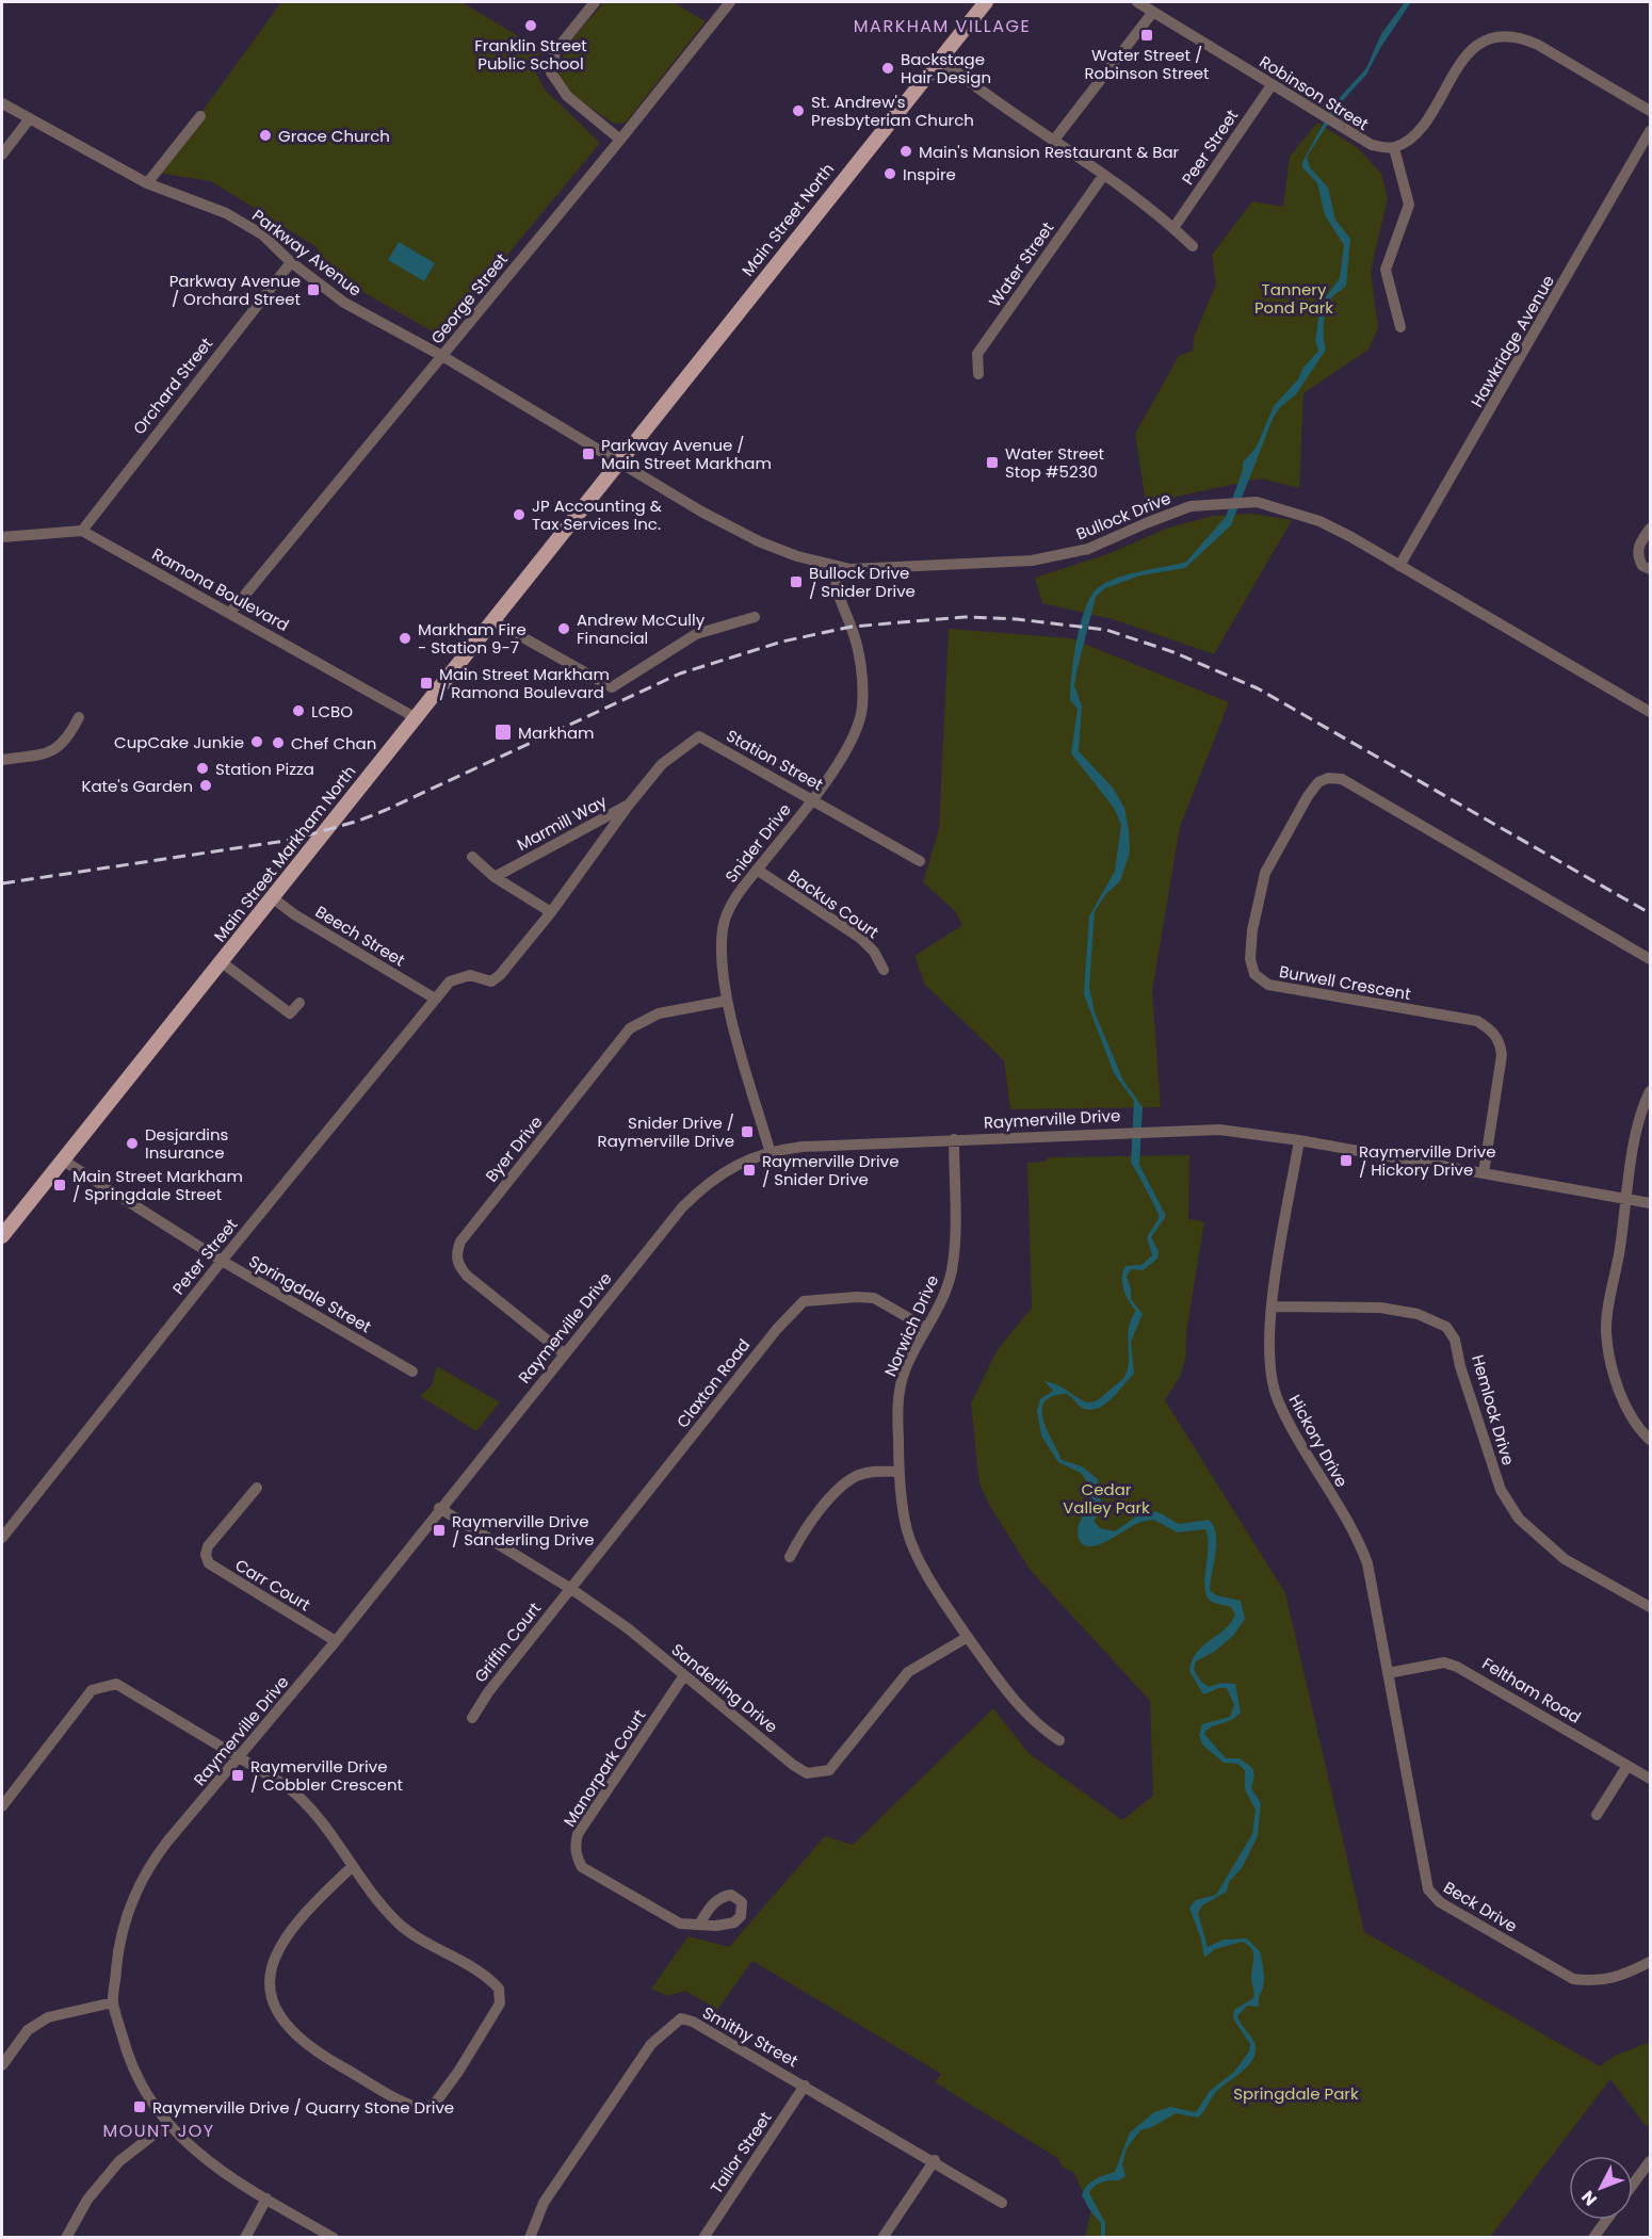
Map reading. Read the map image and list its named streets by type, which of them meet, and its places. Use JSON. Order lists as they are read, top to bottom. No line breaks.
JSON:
{"streets":{"main road":["Main Street North","Main Street Markham North"],"street":["Robinson Street","Peer Street","Parkway Avenue","Water Street","George Street","Hawkridge Avenue","Orchard Street","Bullock Drive","Ramona Boulevard","Station Street","Marmill Way","Snider Drive","Backus Court","Beech Street","Burwell Crescent","Raymerville Drive","Byer Drive","Peter Street","Springdale Street","Norwich Drive","Claxton Road","Hemlock Drive","Hickory Drive","Carr Court","Griffin Court","Sanderling Drive","Feltham Road","Manorpark Court","Beck Drive","Smithy Street","Tailor Street"]},"crossings":[["Robinson Street","Peer Street"],["Main Street North","Parkway Avenue"],["Main Street North","Bullock Drive"],["Main Street North","Main Street Markham North"],["Parkway Avenue","George Street"],["Parkway Avenue","Orchard Street"],["Parkway Avenue","Bullock Drive"],["Parkway Avenue","Main Street Markham North"],["George Street","Ramona Boulevard"],["Hawkridge Avenue","Bullock Drive"],["Orchard Street","Ramona Boulevard"],["Bullock Drive","Snider Drive"],["Bullock Drive","Main Street Markham North"],["Ramona Boulevard","Main Street Markham North"],["Station Street","Marmill Way"],["Station Street","Snider Drive"],["Marmill Way","Beech Street"],["Marmill Way","Peter Street"],["Snider Drive","Backus Court"],["Snider Drive","Raymerville Drive"],["Snider Drive","Byer Drive"],["Main Street Markham North","Beech Street"],["Main Street Markham North","Springdale Street"],["Beech Street","Peter Street"],["Burwell Crescent","Raymerville Drive"],["Raymerville Drive","Byer Drive"],["Raymerville Drive","Norwich Drive"],["Raymerville Drive","Hickory Drive"],["Raymerville Drive","Carr Court"],["Raymerville Drive","Sanderling Drive"],["Peter Street","Springdale Street"],["Norwich Drive","Claxton Road"],["Norwich Drive","Sanderling Drive"],["Claxton Road","Griffin Court"],["Claxton Road","Sanderling Drive"],["Hemlock Drive","Hickory Drive"],["Hickory Drive","Feltham Road"],["Hickory Drive","Beck Drive"],["Griffin Court","Sanderling Drive"],["Sanderling Drive","Manorpark Court"],["Feltham Road","Beck Drive"],["Smithy Street","Tailor Street"]],"districts":["MARKHAM VILLAGE","MOUNT JOY"],"parks":["Tannery Pond Park","Cedar Valley Park","Springdale Park"],"places":{"other":["Franklin Street Public School","Backstage Hair Design","St. Andrew's Presbyterian Church","Grace Church","Main's Mansion Restaurant & Bar","Inspire","JP Accounting & Tax Services Inc.","Andrew McCully Financial","Markham Fire - Station 9-7","LCBO","CupCake Junkie","Chef Chan","Station Pizza","Kate's Garden","Desjardins Insurance"],"transit":["Water Street / Robinson Street","Parkway Avenue / Orchard Street","Parkway Avenue / Main Street Markham","Water Street Stop #5230","Bullock Drive / Snider Drive","Main Street Markham / Ramona Boulevard","Markham","Snider Drive / Raymerville Drive","Raymerville Drive / Hickory Drive","Raymerville Drive / Snider Drive","Main Street Markham / Springdale Street","Raymerville Drive / Sanderling Drive","Raymerville Drive / Cobbler Crescent","Raymerville Drive / Quarry Stone Drive"]},"north":"bottom left"}
